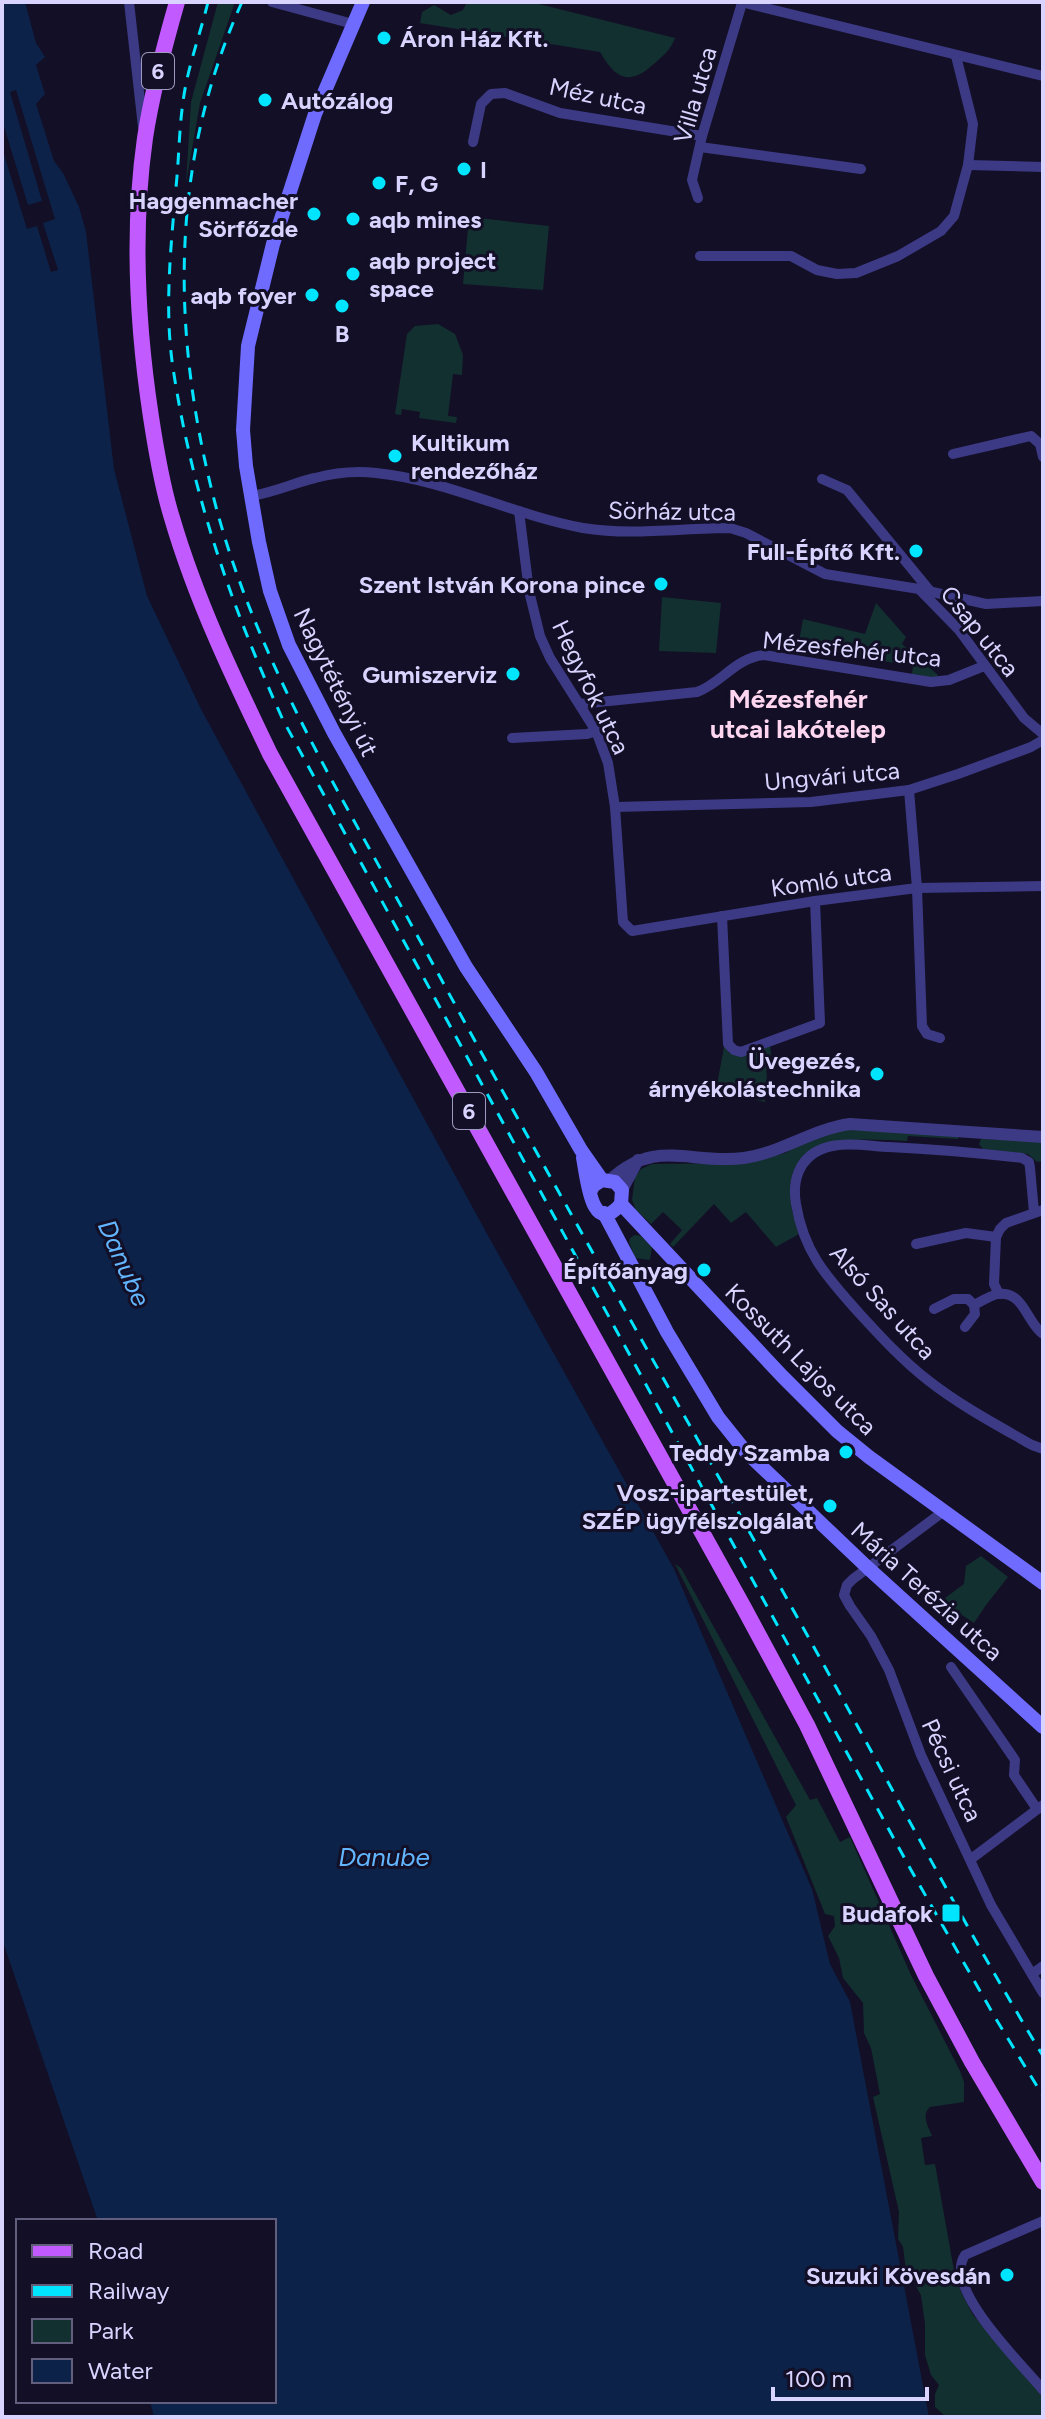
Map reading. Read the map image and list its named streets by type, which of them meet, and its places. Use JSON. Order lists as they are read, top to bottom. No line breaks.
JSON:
{"streets":{"main road":["6","Nagytétényi út","Kossuth Lajos utca","Mária Terézia utca"],"street":["Villa utca","Méz utca","Sörház utca","Csap utca","Mézesfehér utca","Hegyfok utca","Ungvári utca","Komló utca","Alsó Sas utca","Pécsi utca"]},"crossings":[["Villa utca","Méz utca"],["Sörház utca","Csap utca"],["Sörház utca","Nagytétényi út"],["Sörház utca","Hegyfok utca"],["Csap utca","Mézesfehér utca"],["Mézesfehér utca","Hegyfok utca"],["Hegyfok utca","Ungvári utca"],["Hegyfok utca","Komló utca"],["Kossuth Lajos utca","Mária Terézia utca"],["Mária Terézia utca","Pécsi utca"]],"districts":["Mézesfehér utcai lakótelep"],"water":["Danube"],"places":{"other":["Áron Ház Kft.","Autózálog","I","F, G","Haggenmacher Sörfőzde","aqb mines","aqb project space","aqb foyer","B","Kultikum rendezőház","Full-Építő Kft.","Szent István Korona pince","Gumiszerviz","Üvegezés, árnyékolástechnika","Építőanyag","Teddy Szamba","Vosz-ipartestület, SZÉP ügyfélszolgálat","Suzuki Kövesdán"],"transit":["Budafok"]},"legend":["Road","Railway","Park","Water"],"scale_bar":"100 m"}
